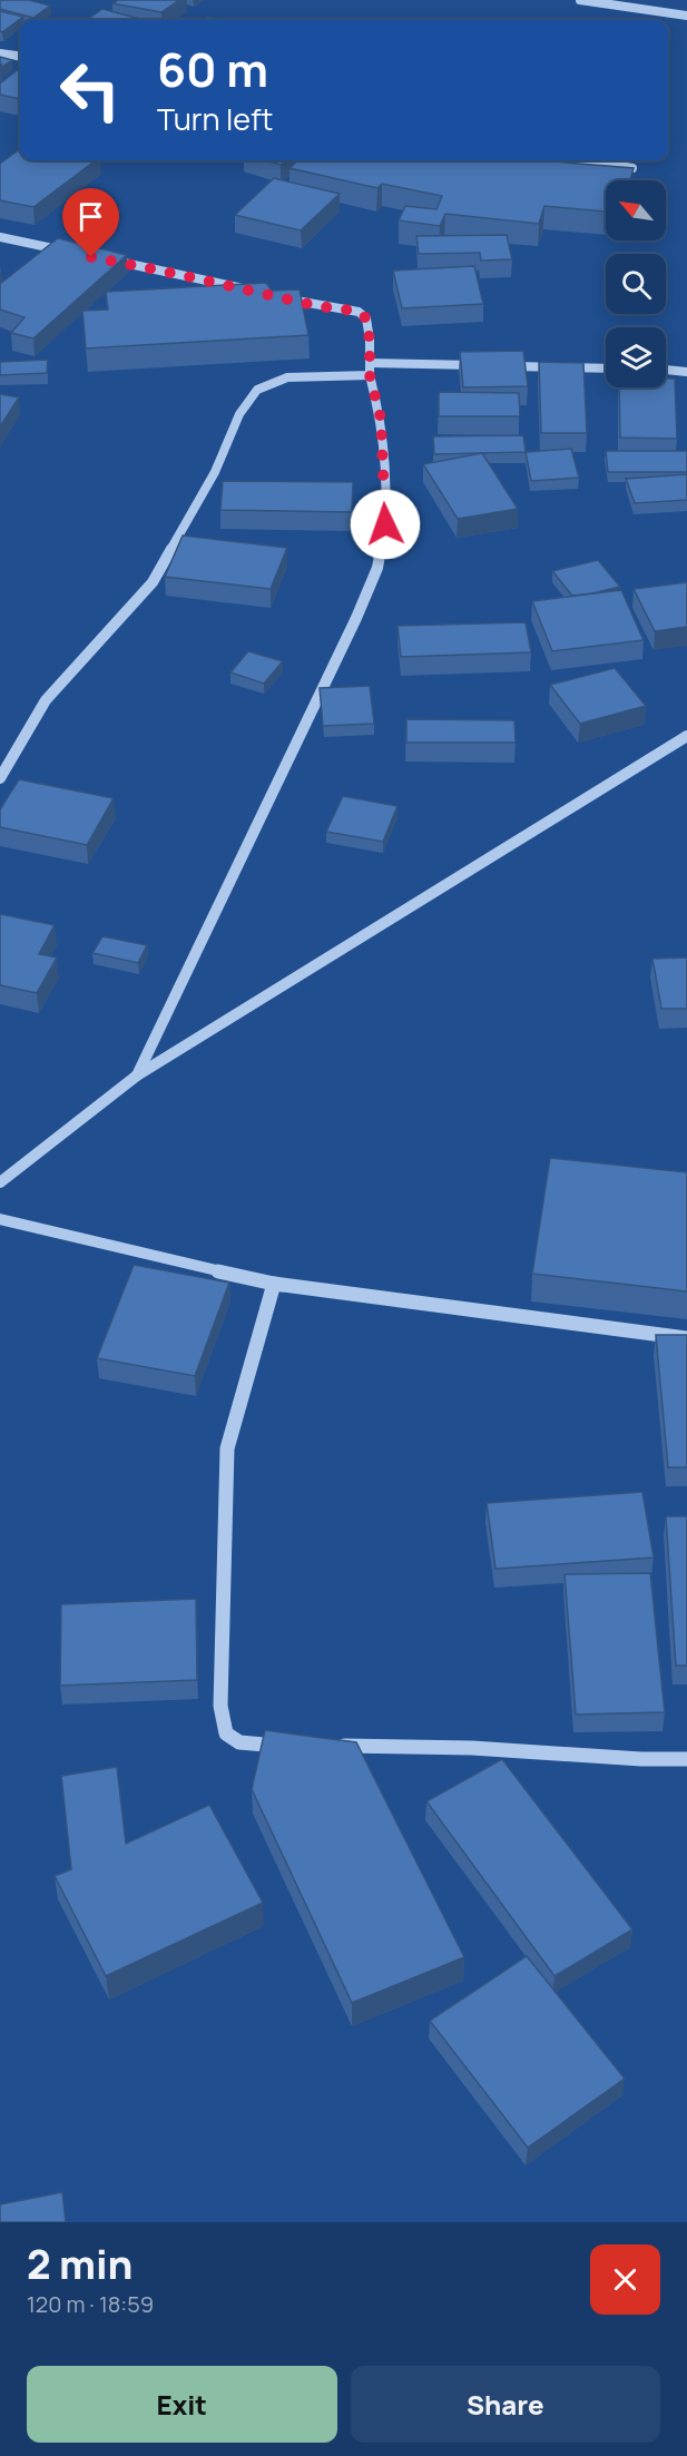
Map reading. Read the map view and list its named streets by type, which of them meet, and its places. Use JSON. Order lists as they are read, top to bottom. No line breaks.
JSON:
{"north":"top left","page":{"turn":["60 m","Turn left"],"heading":["2 min","120 m · 18:59"],"buttons":["Exit","Share"]}}
